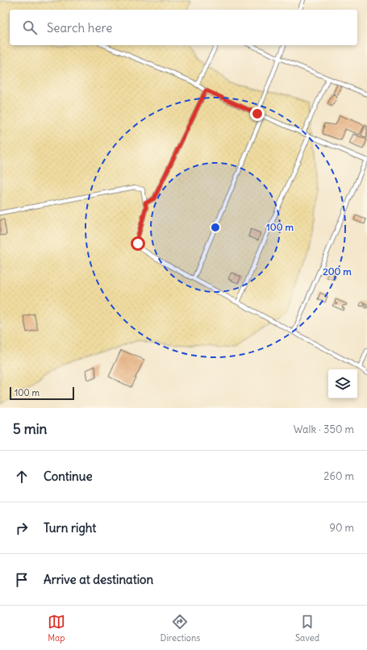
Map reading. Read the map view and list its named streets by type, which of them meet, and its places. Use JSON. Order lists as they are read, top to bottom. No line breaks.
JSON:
{"scale_bar":"100 m","page":{"search":"Search here","scale":"100 m","heading":["5 min","Walk · 350 m"],"list":[["Continue","260 m"],["Turn right","90 m"],"Arrive at destination"],"nav":["Map","Directions","Saved"]},"rings":["100 m","200 m"]}
